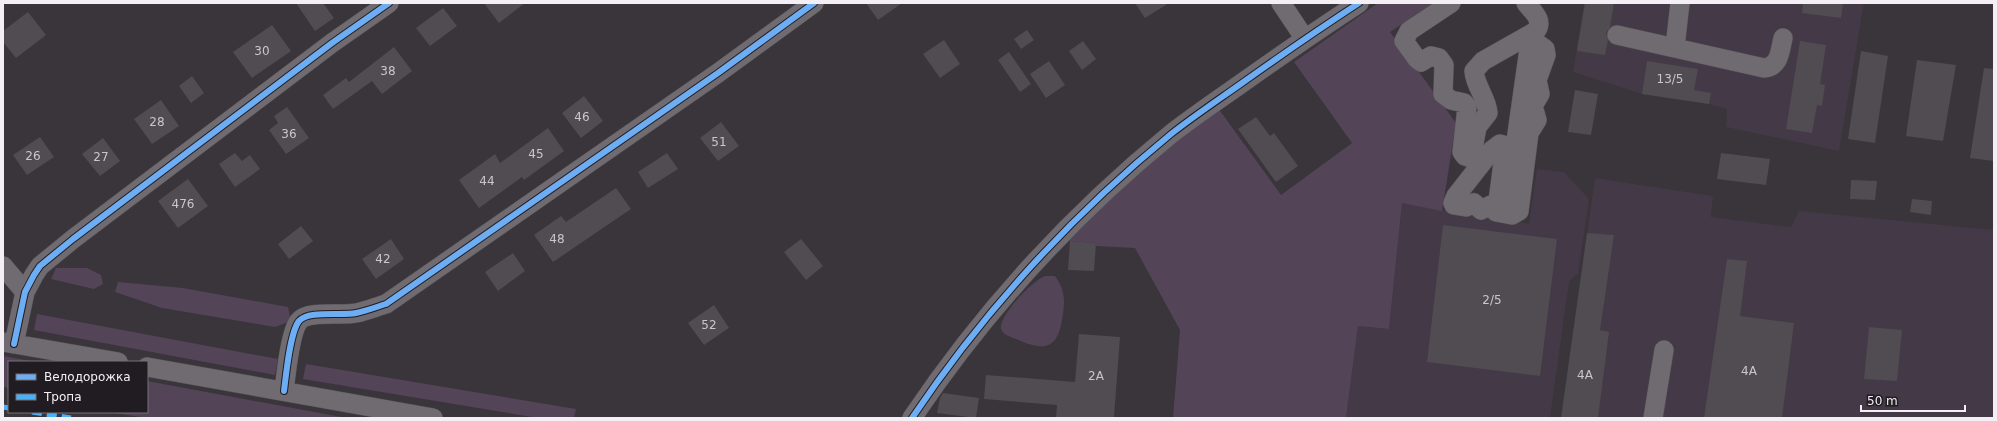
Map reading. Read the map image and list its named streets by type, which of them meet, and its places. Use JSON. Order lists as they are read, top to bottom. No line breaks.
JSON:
{"house_numbers":["30","38","13/5","46","28","36","51","45","26","27","44","476","48","42","2/5","52","4А","4А","2А"],"legend":["Велодорожка","Тропа"],"scale_bar":"50 m"}
